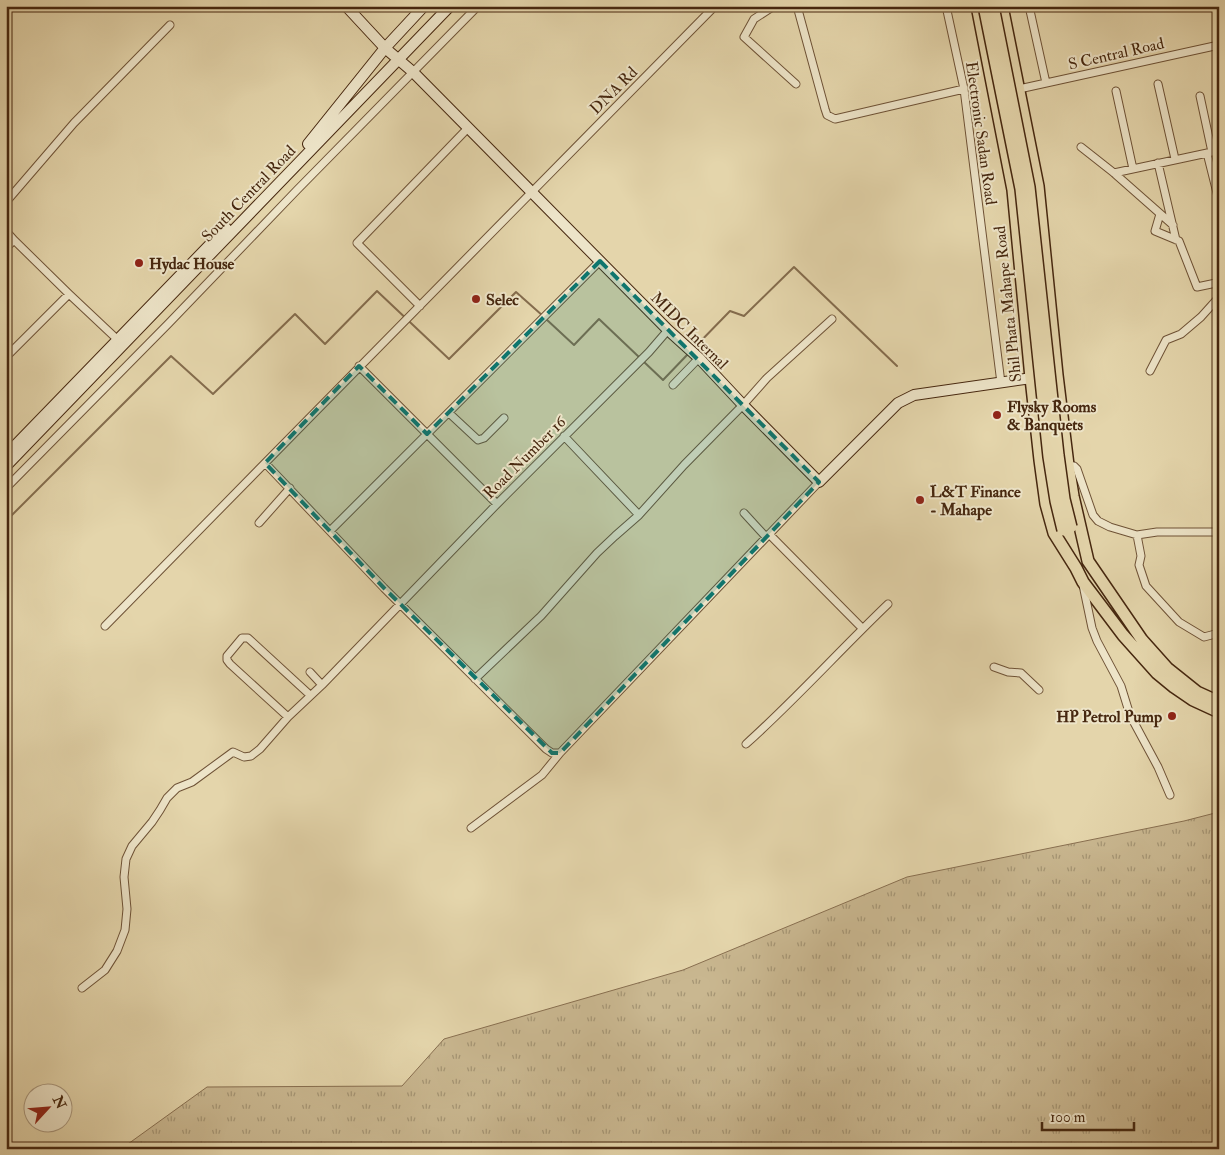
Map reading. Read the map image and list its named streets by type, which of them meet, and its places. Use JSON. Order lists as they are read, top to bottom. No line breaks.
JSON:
{"streets":{"main road":["South Central Road","Shil Phata Mahape Road","MIDC Internal"],"street":["S Central Road","DNA Rd","Electronic Sadan Road","Road Number 16"]},"crossings":[["DNA Rd","MIDC Internal"],["South Central Road","MIDC Internal"],["MIDC Internal","Road Number 16"]],"places":["Hydac House","Selec","Flysky Rooms & Banquets","L&T Finance - Mahape","HP Petrol Pump"],"scale_bar":"100 m","north":"top right"}
